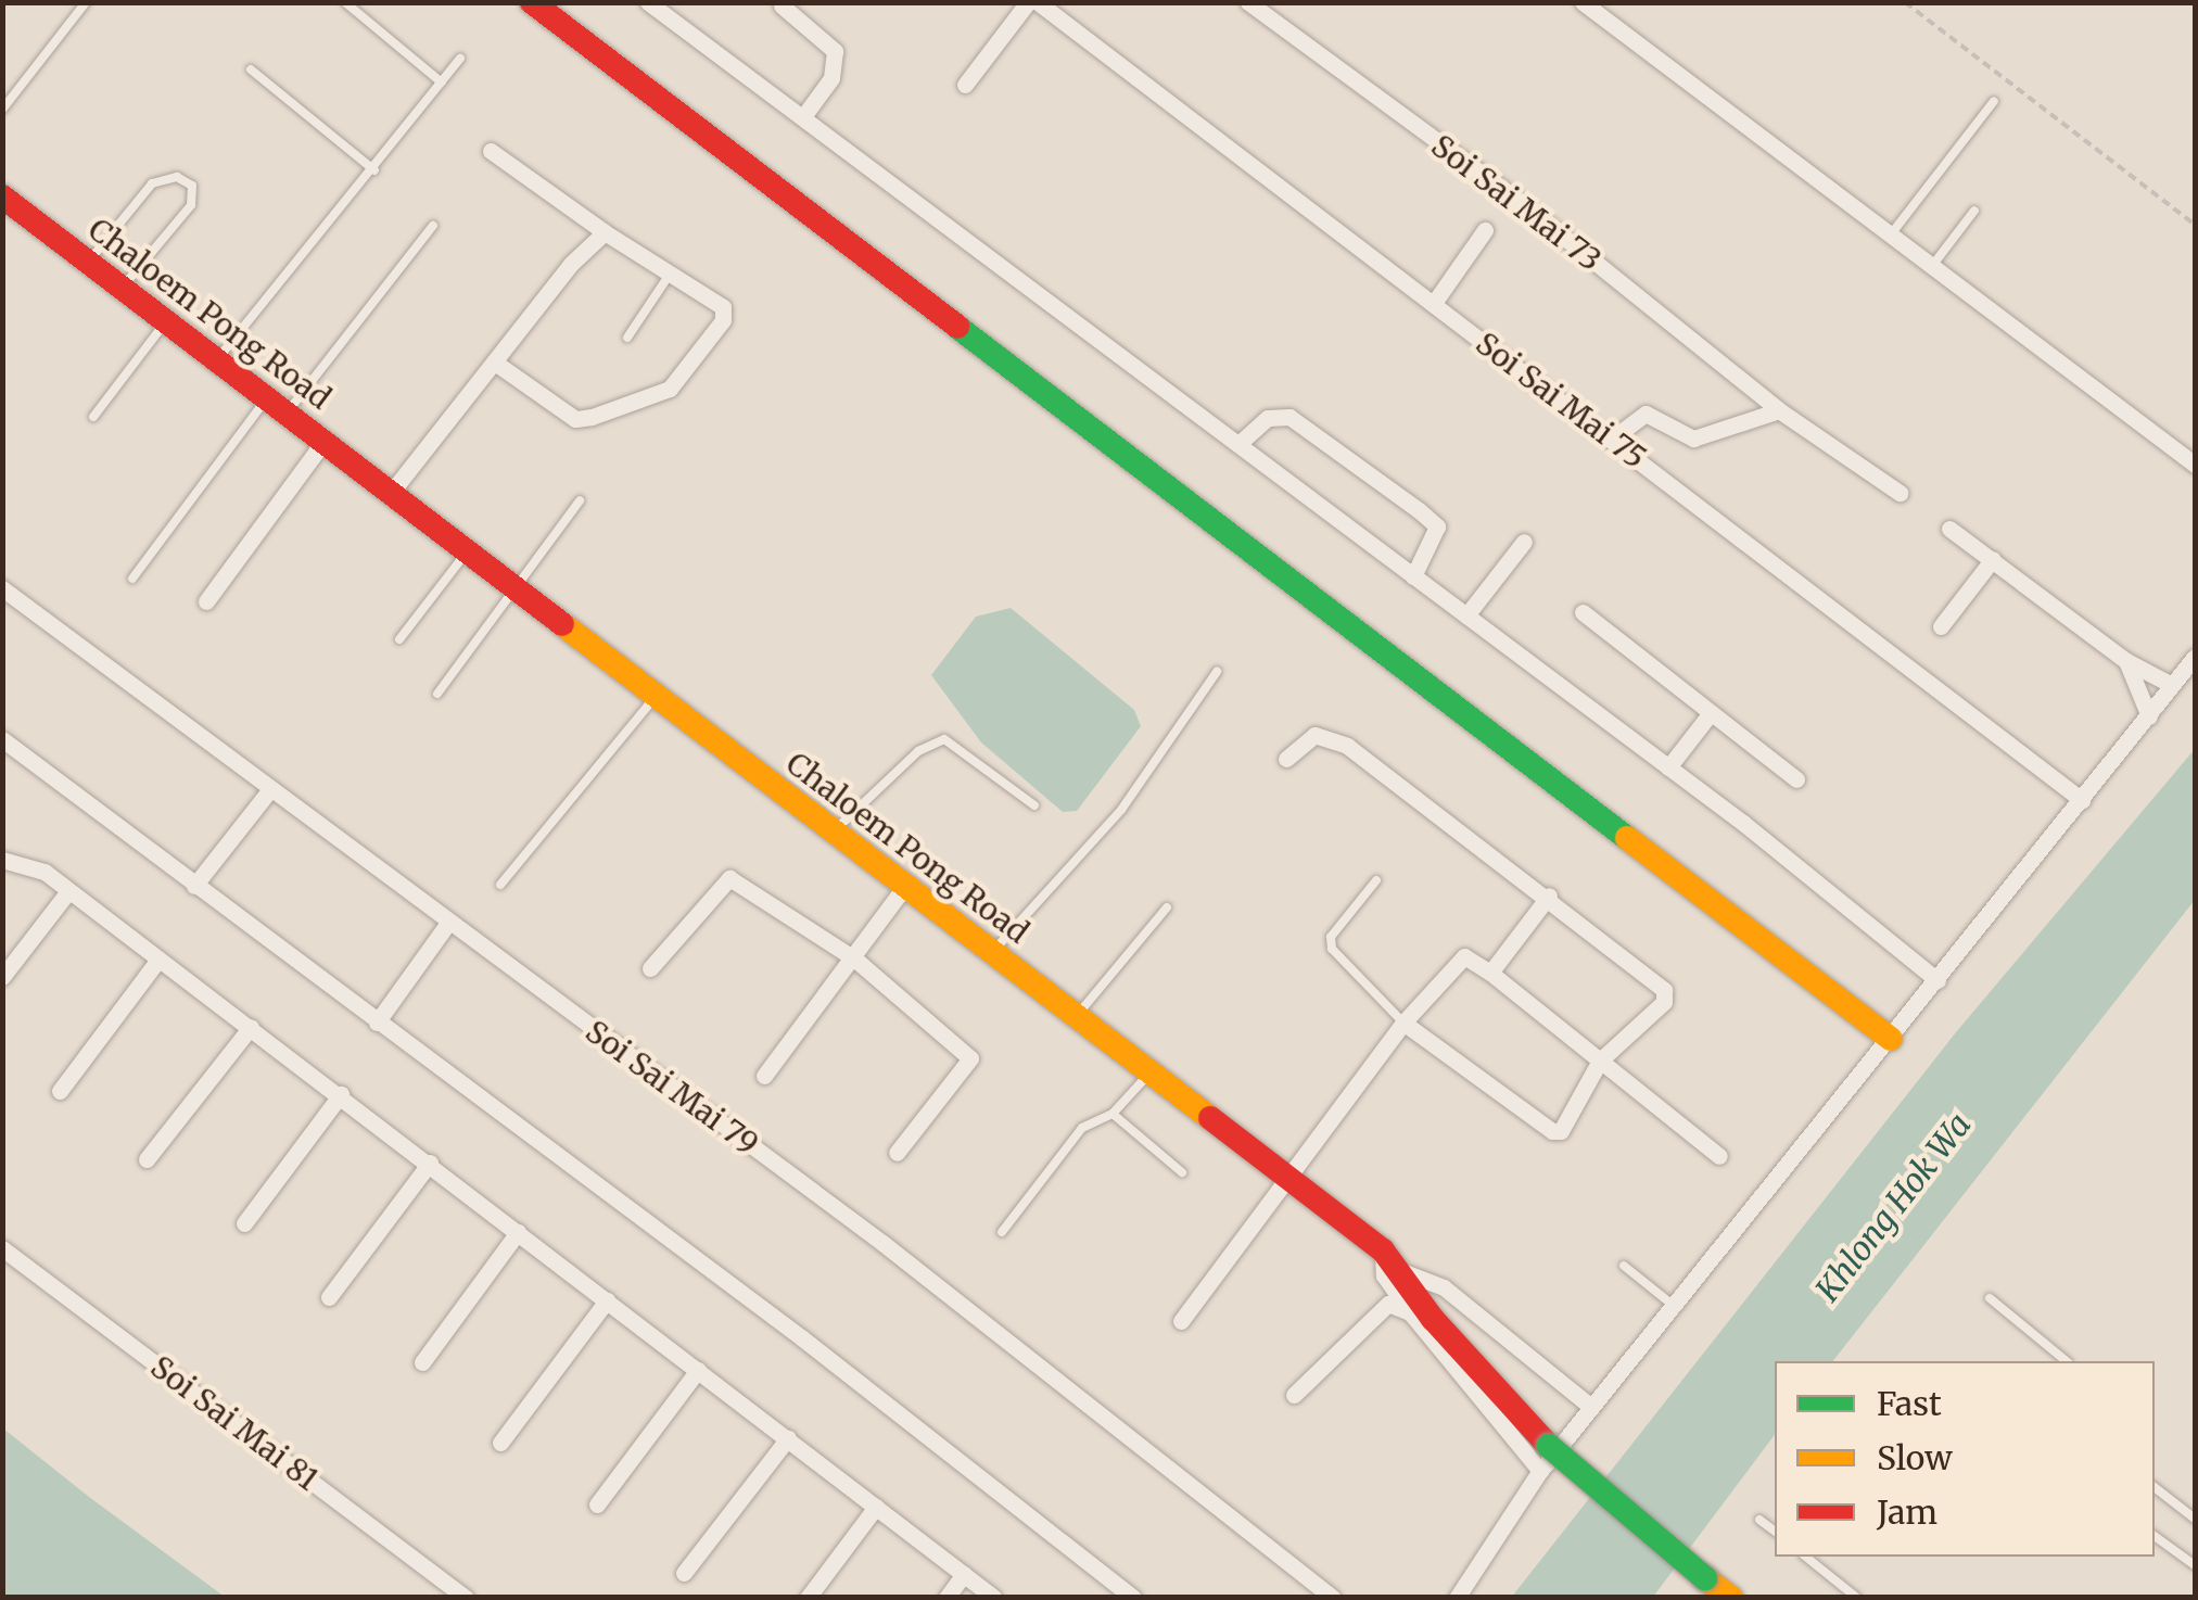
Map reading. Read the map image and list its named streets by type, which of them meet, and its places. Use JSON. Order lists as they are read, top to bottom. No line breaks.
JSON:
{"streets":{"main road":["Chaloem Pong Road"],"street":["Soi Sai Mai 73","Soi Sai Mai 75","Soi Sai Mai 79","Soi Sai Mai 81"]},"water":["Khlong Hok Wa"],"legend":["Fast","Slow","Jam"]}
